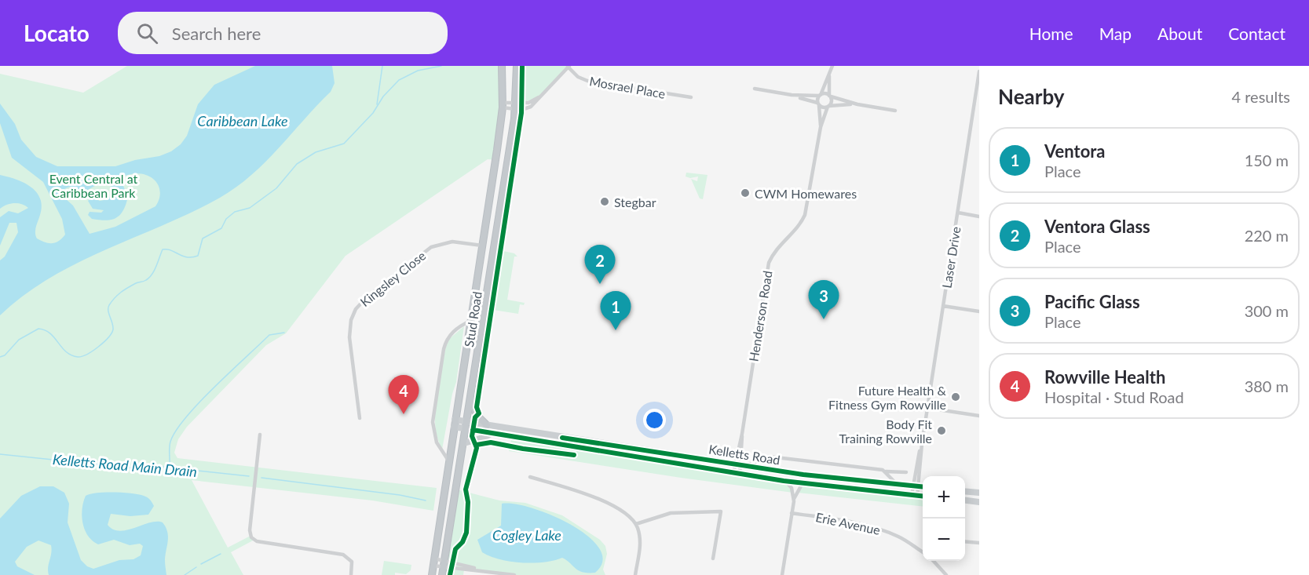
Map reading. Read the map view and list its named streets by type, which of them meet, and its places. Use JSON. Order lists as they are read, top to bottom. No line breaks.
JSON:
{"streets":{"highway":["Stud Road"],"main road":["Kelletts Road"],"street":["Mosrael Place","Laser Drive","Kingsley Close","Henderson Road","Erie Avenue"]},"crossings":[["Laser Drive","Kelletts Road"],["Kingsley Close","Stud Road"],["Henderson Road","Kelletts Road"],["Stud Road","Kelletts Road"]],"water":["Caribbean Lake","Kelletts Road Main Drain","Cogley Lake"],"parks":["Event Central at Caribbean Park"],"places":["CWM Homewares","Stegbar","Future Health & Fitness Gym Rowville","Body Fit Training Rowville"],"page":{"header":"Locato","search":"Search here","nav":["Home","Map","About","Contact"],"heading":["Nearby","4 results"],"list":[{"mark":"1","name":"Ventora","note":"Place","value":"150 m"},{"mark":"2","name":"Ventora Glass","note":"Place","value":"220 m"},{"mark":"3","name":"Pacific Glass","note":"Place","value":"300 m"},{"mark":"4","name":"Rowville Health","note":"Hospital · Stud Road","value":"380 m"}],"pins":["2","3","1","4"],"map_buttons":["+","−"]}}
